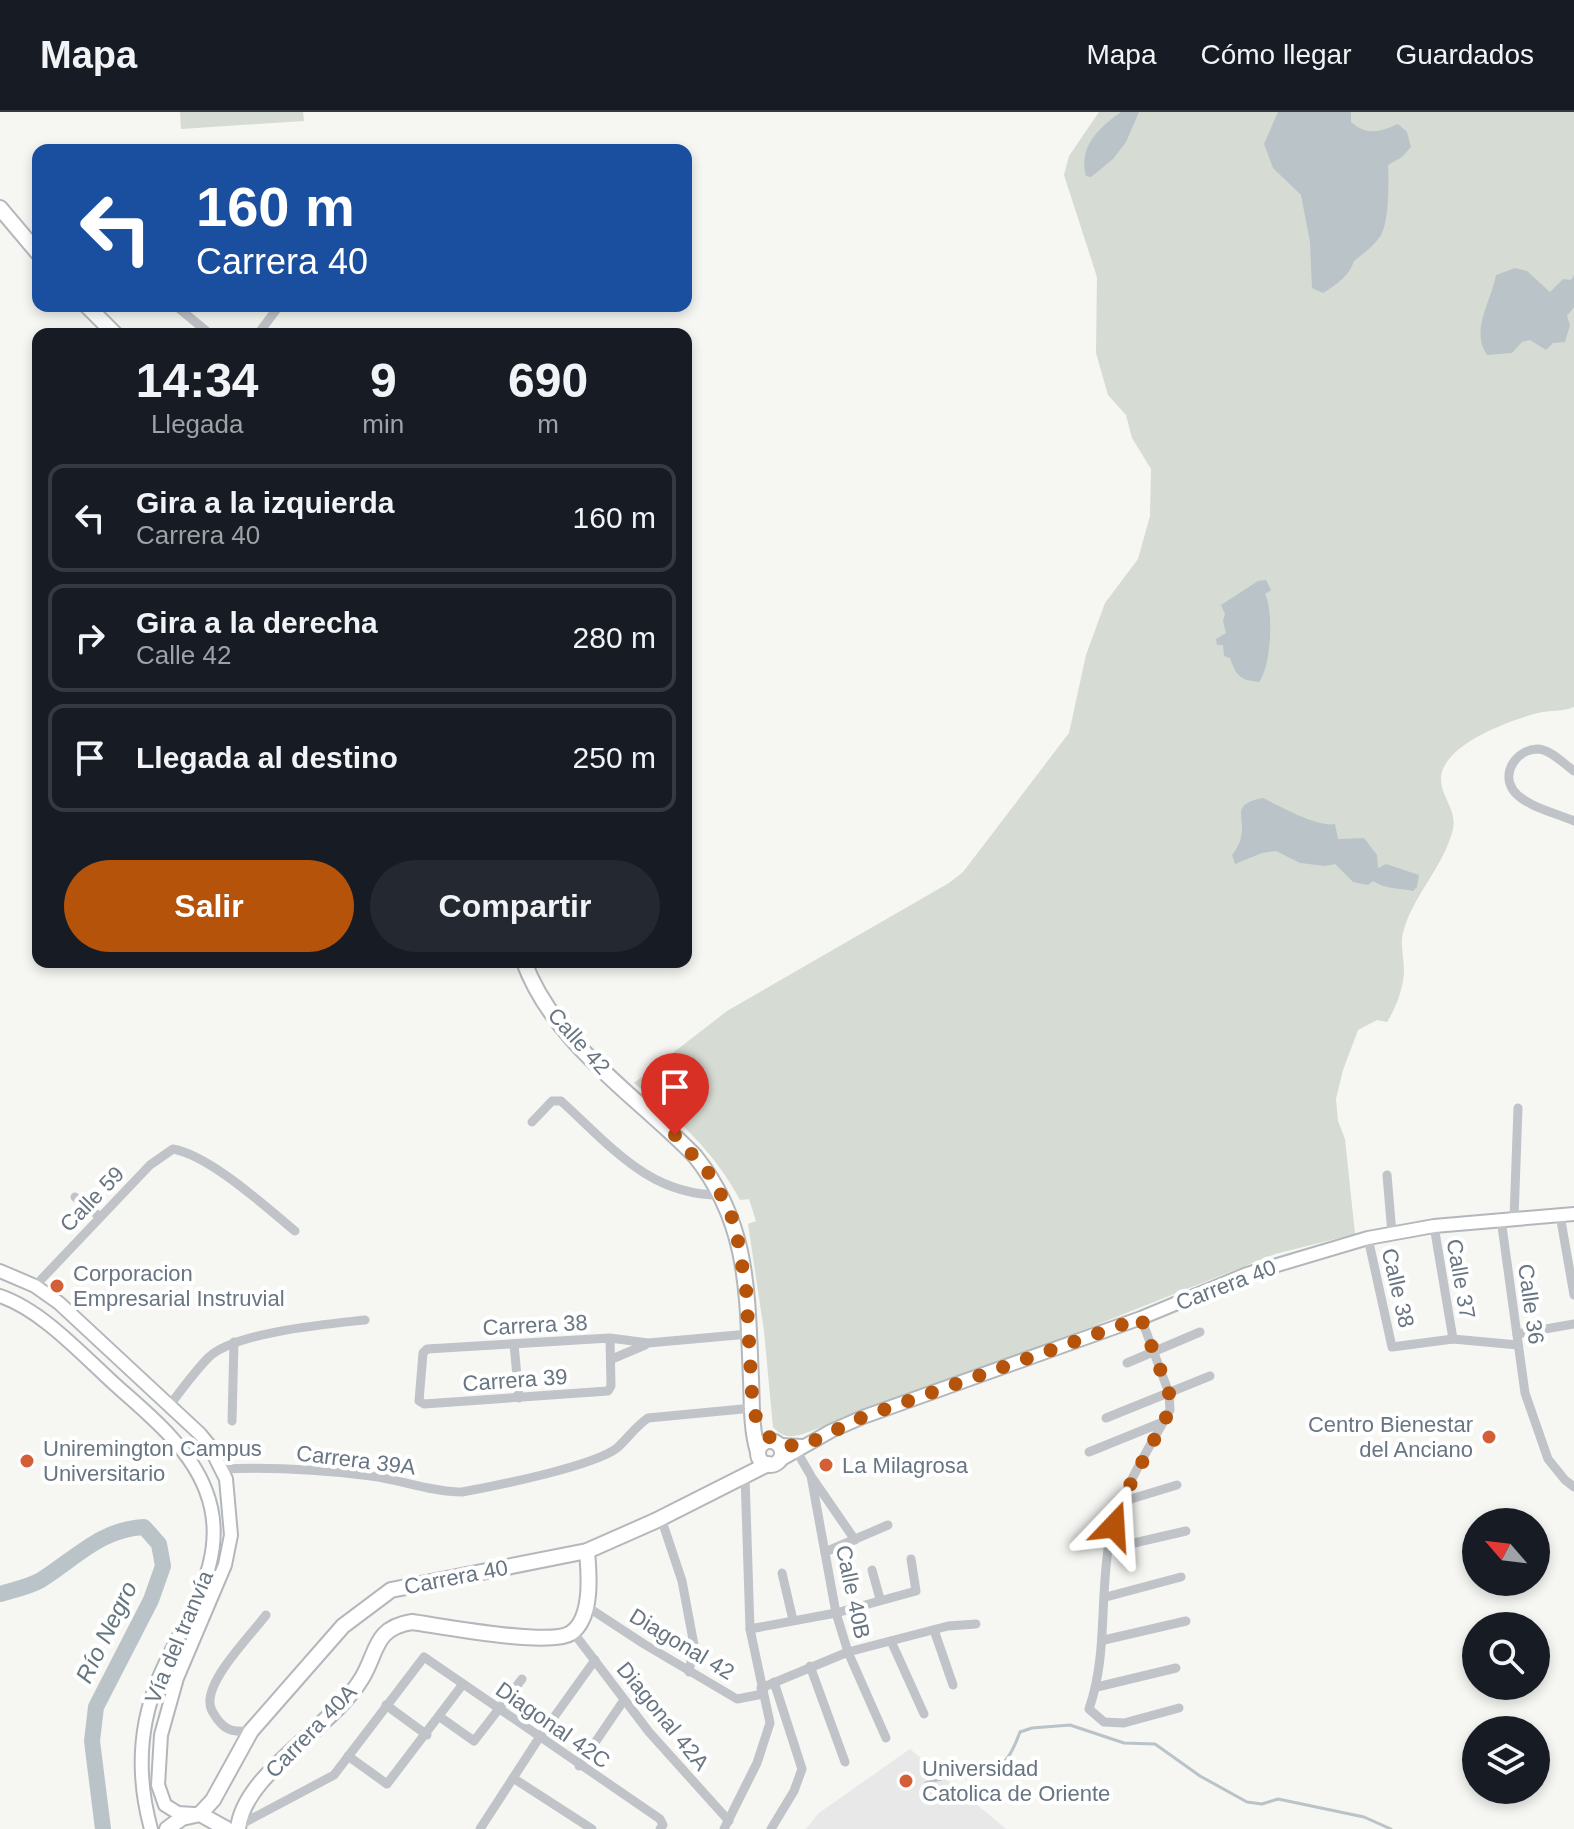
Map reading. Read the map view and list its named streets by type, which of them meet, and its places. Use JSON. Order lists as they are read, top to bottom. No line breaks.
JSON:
{"streets":{"main road":["Calle 42","Carrera 40","Vía del tranvía","Carrera 40A"],"street":["Calle 59","Calle 37","Calle 38","Calle 36","Carrera 38","Carrera 39","Carrera 39A","Calle 40B","Diagonal 42","Diagonal 42A","Diagonal 42C"]},"crossings":[["Calle 42","Carrera 38"],["Calle 42","Carrera 39A"],["Calle 59","Vía del tranvía"],["Calle 37","Carrera 40"],["Calle 37","Calle 38"],["Carrera 40","Calle 38"],["Carrera 40","Calle 36"],["Carrera 40","Calle 40B"],["Carrera 40","Vía del tranvía"],["Carrera 38","Carrera 39"],["Carrera 39A","Vía del tranvía"],["Calle 40B","Diagonal 42"],["Diagonal 42A","Carrera 40A"]],"water":["Río Negro"],"places":["Corporacion Empresarial Instruvial","Centro Bienestar del Anciano","Uniremington Campus Universitario","La Milagrosa","Universidad Catolica de Oriente"],"north":"top left","page":{"header":"Mapa","nav":["Mapa","Cómo llegar","Guardados"],"turn":["160 m","Carrera 40"],"eta":["14:34","Llegada","9","min","690","m"],"list":[{"name":"Gira a la izquierda","note":"Carrera 40","value":"160 m"},{"name":"Gira a la derecha","note":"Calle 42","value":"280 m"},{"name":"Llegada al destino","value":"250 m"}],"buttons":["Salir","Compartir"]}}
